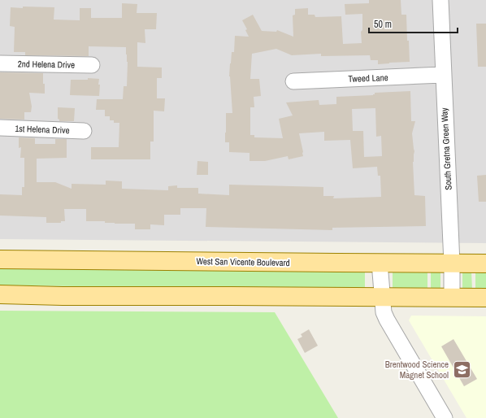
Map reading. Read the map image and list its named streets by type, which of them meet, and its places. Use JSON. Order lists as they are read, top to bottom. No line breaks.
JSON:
{"streets":{"main road":["West San Vicente Boulevard"],"street":["2nd Helena Drive","Tweed Lane","1st Helena Drive","South Gretna Green Way"]},"crossings":[["Tweed Lane","South Gretna Green Way"],["South Gretna Green Way","West San Vicente Boulevard"]],"places":{"school or university":["Brentwood Science Magnet School"]},"scale_bar":"50 m"}
